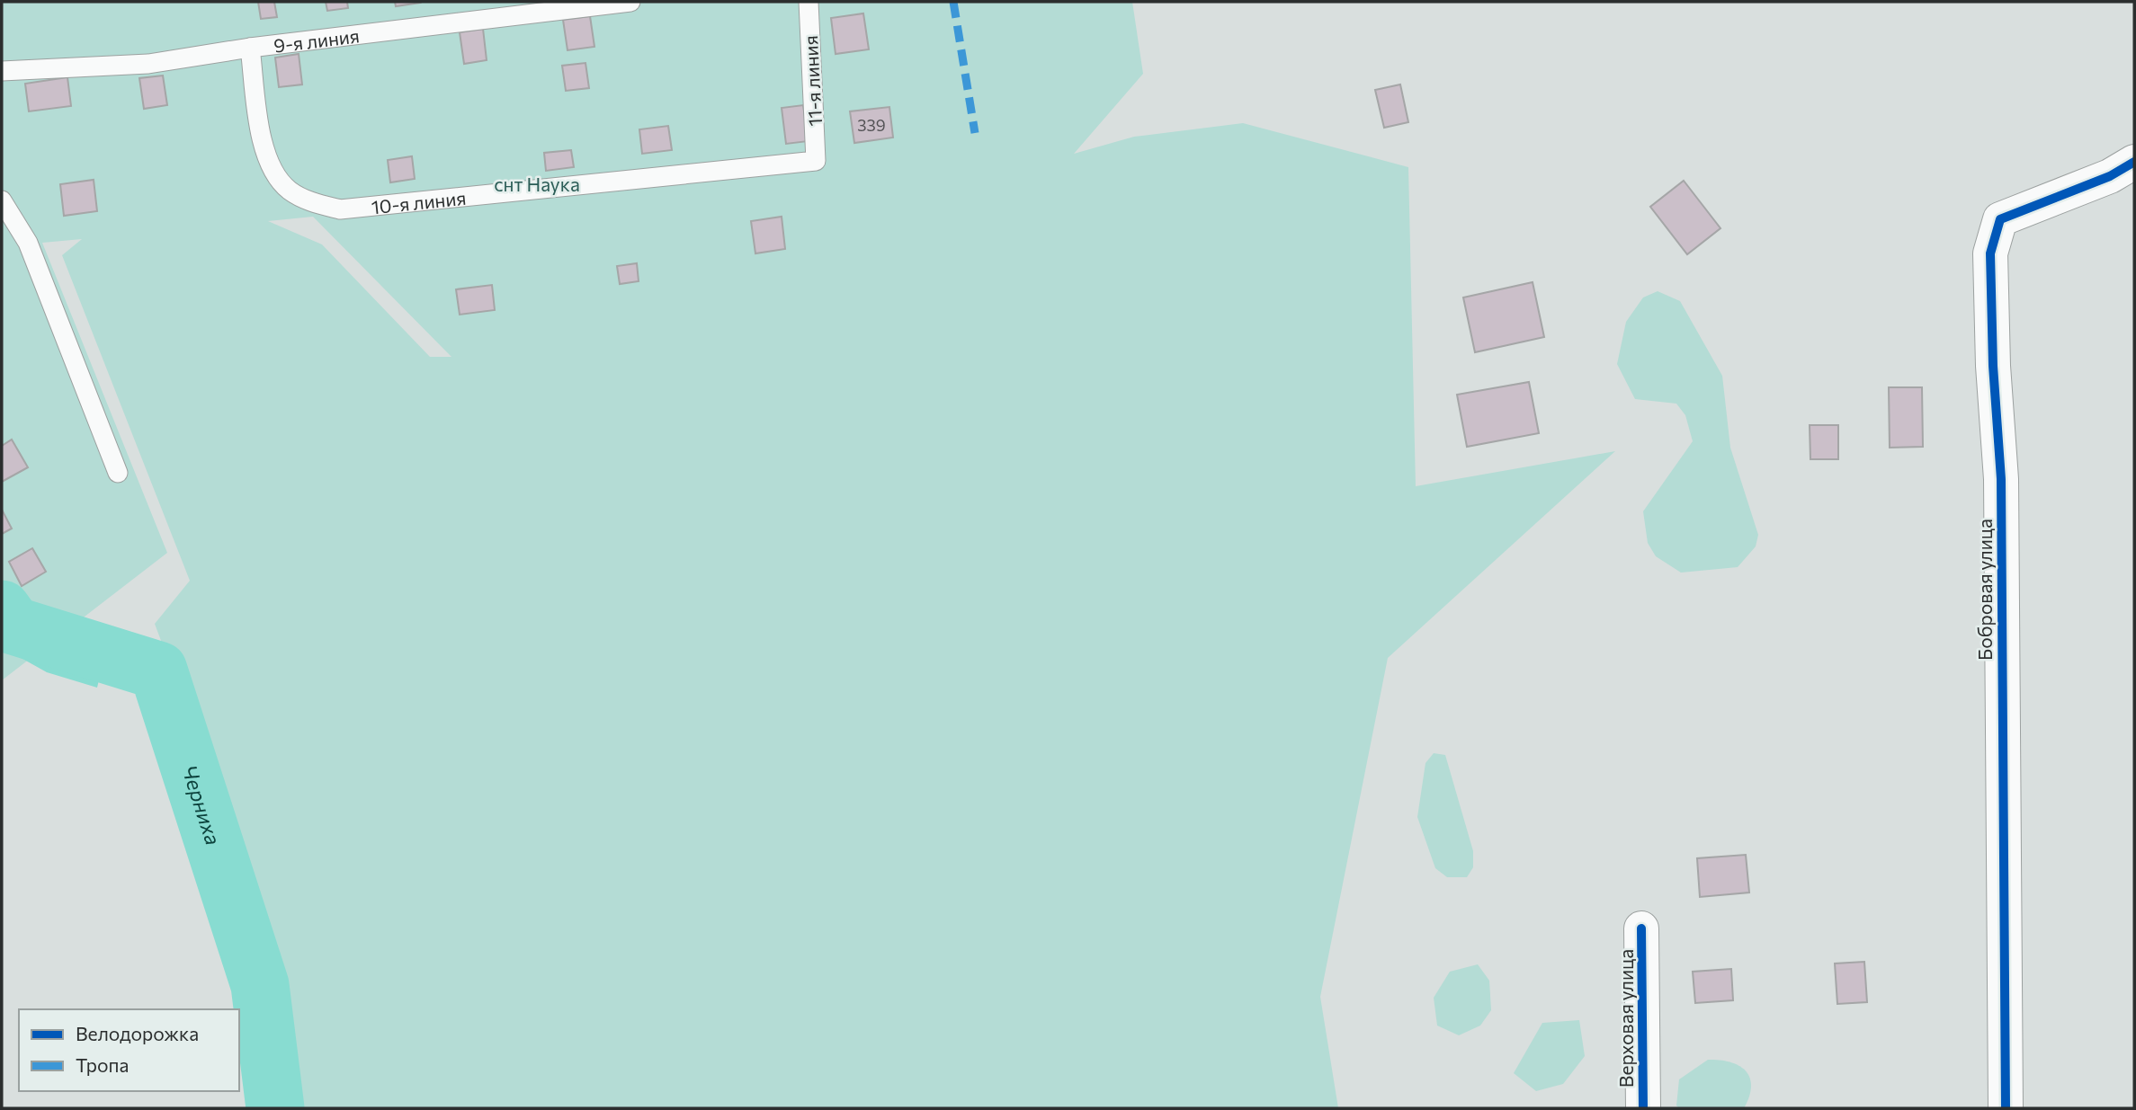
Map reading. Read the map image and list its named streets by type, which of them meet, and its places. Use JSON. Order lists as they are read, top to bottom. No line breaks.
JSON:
{"streets":{"street":["Бобровая улица","Верховая улица"],"lane":["9-я линия","11-я линия","10-я линия"]},"crossings":[["9-я линия","10-я линия"],["11-я линия","10-я линия"]],"water":["Черниха"],"parks":["снт Наука"],"house_numbers":["339"],"legend":["Велодорожка","Тропа"]}
